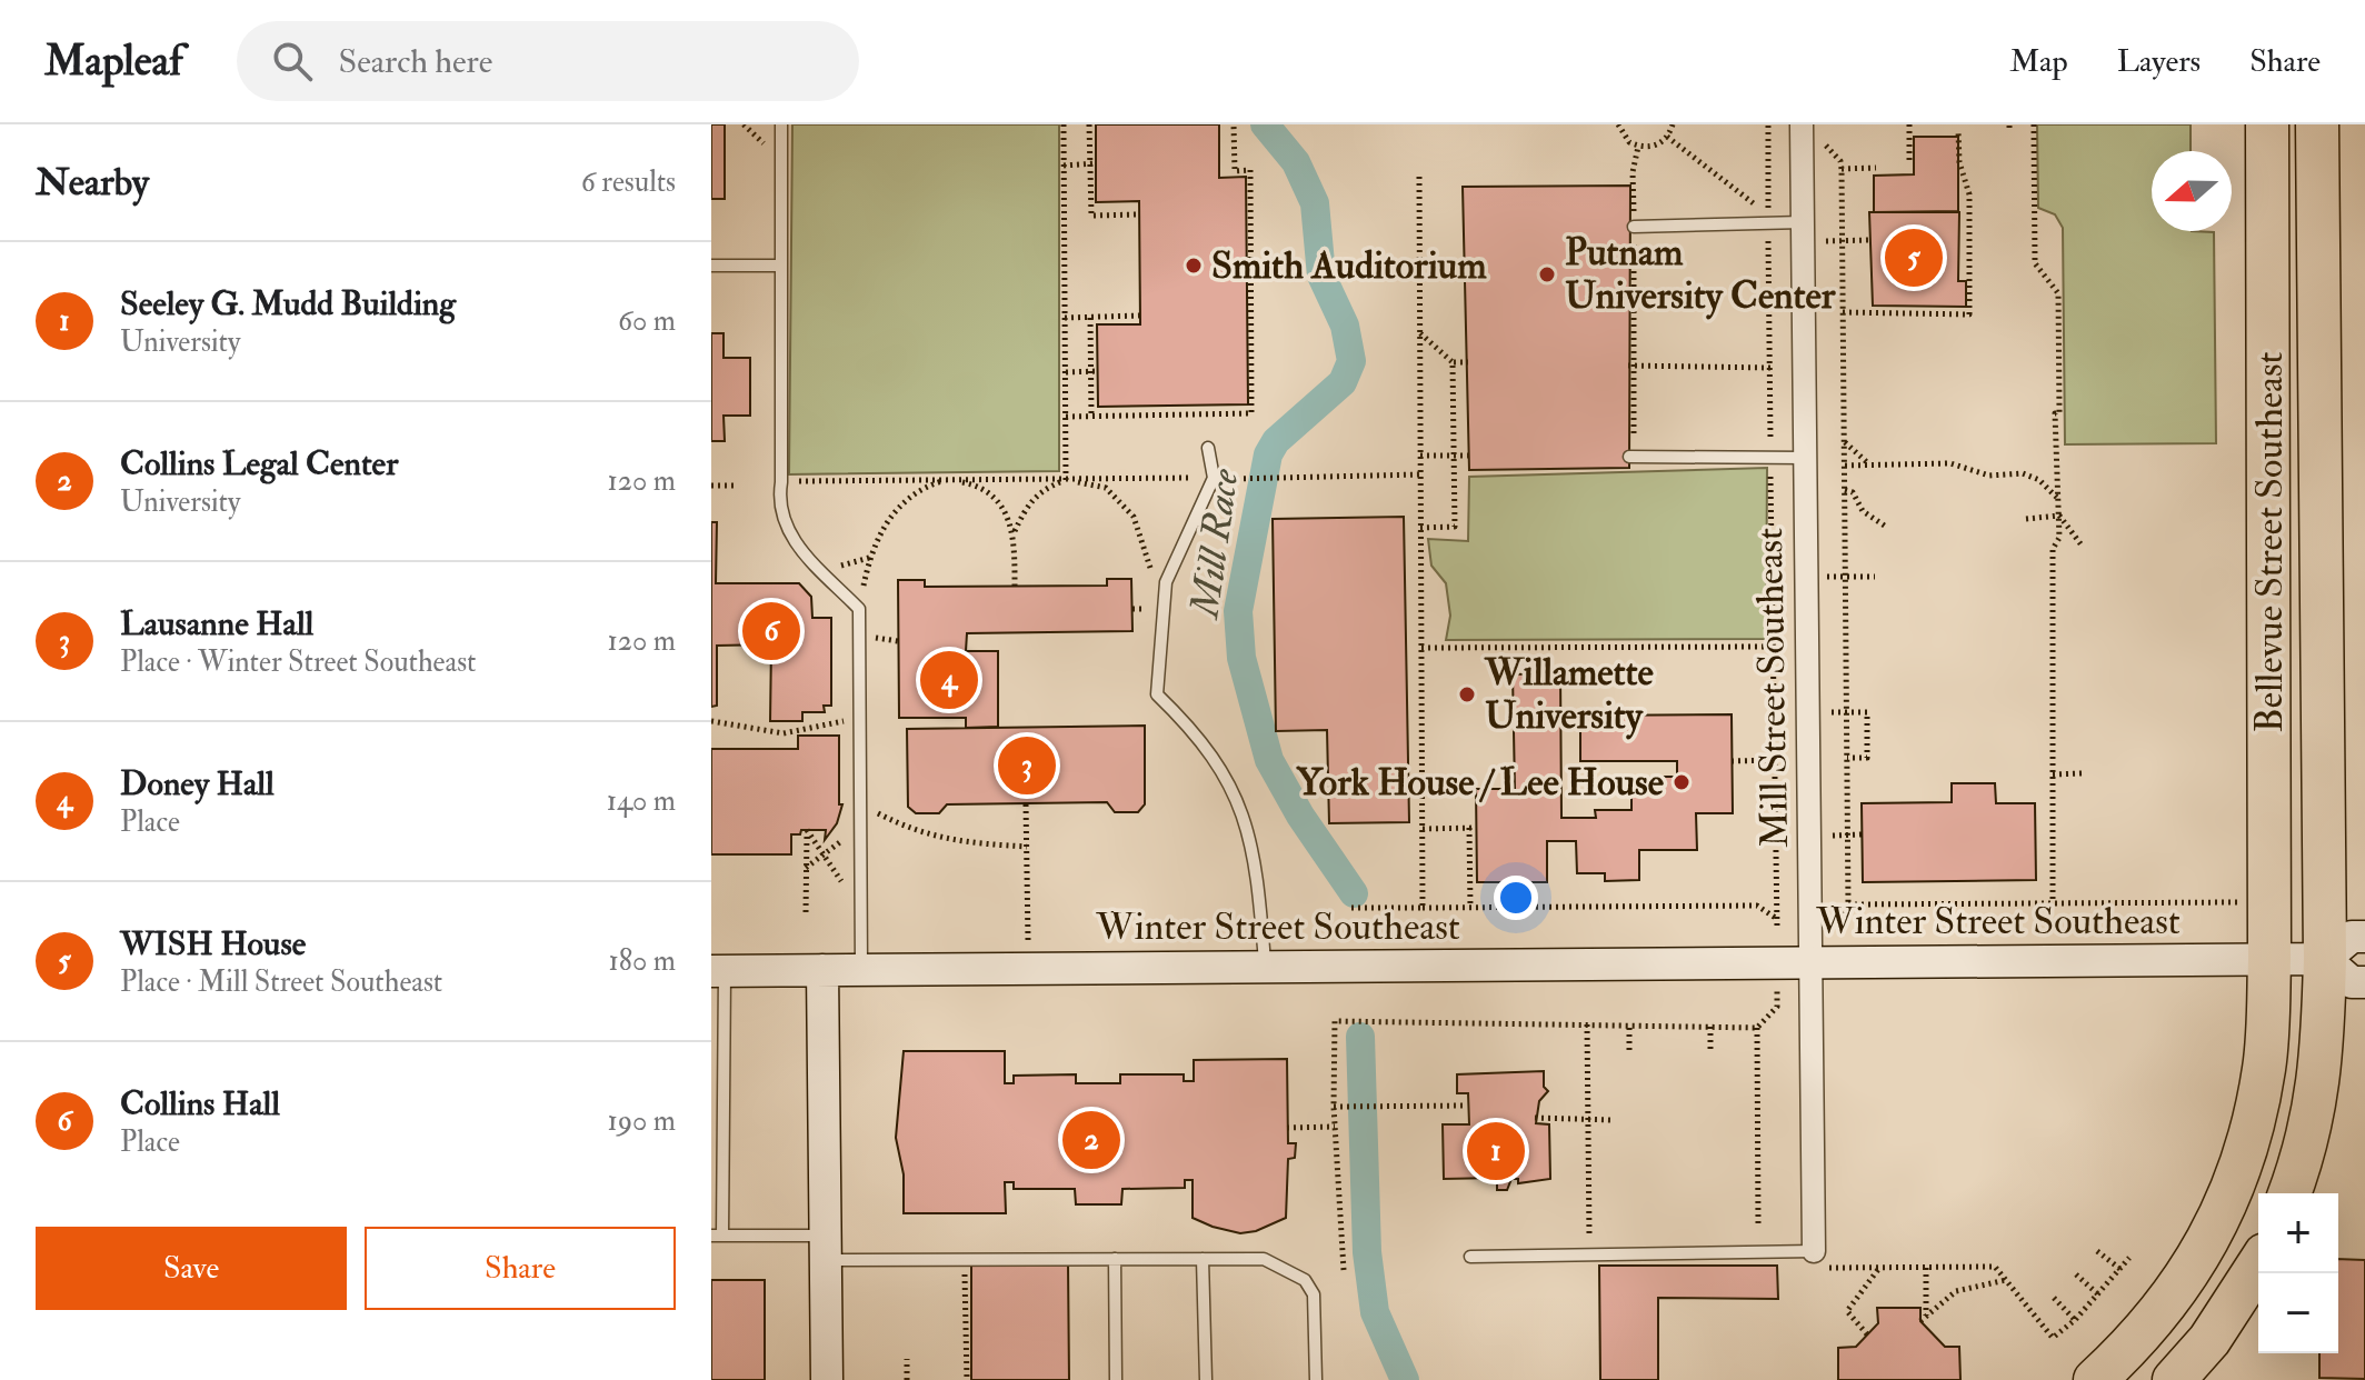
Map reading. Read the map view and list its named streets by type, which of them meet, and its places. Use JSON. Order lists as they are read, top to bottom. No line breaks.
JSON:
{"streets":{"highway":["Bellevue Street Southeast"],"street":["Mill Street Southeast","Winter Street Southeast"]},"crossings":[["Bellevue Street Southeast","Winter Street Southeast"],["Mill Street Southeast","Winter Street Southeast"]],"water":["Mill Race"],"places":["Smith Auditorium","Putnam University Center","Willamette University","York House / Lee House"],"north":"left","page":{"header":"Mapleaf","search":"Search here","nav":["Map","Layers","Share"],"heading":["Nearby","6 results"],"pins":["5","6","4","3","2","1"],"list":[{"mark":"1","name":"Seeley G. Mudd Building","note":"University","value":"60 m"},{"mark":"2","name":"Collins Legal Center","note":"University","value":"120 m"},{"mark":"3","name":"Lausanne Hall","note":"Place · Winter Street Southeast","value":"120 m"},{"mark":"4","name":"Doney Hall","note":"Place","value":"140 m"},{"mark":"5","name":"WISH House","note":"Place · Mill Street Southeast","value":"180 m"},{"mark":"6","name":"Collins Hall","note":"Place","value":"190 m"}],"map_buttons":["+","−"],"buttons":["Save","Share"]}}
